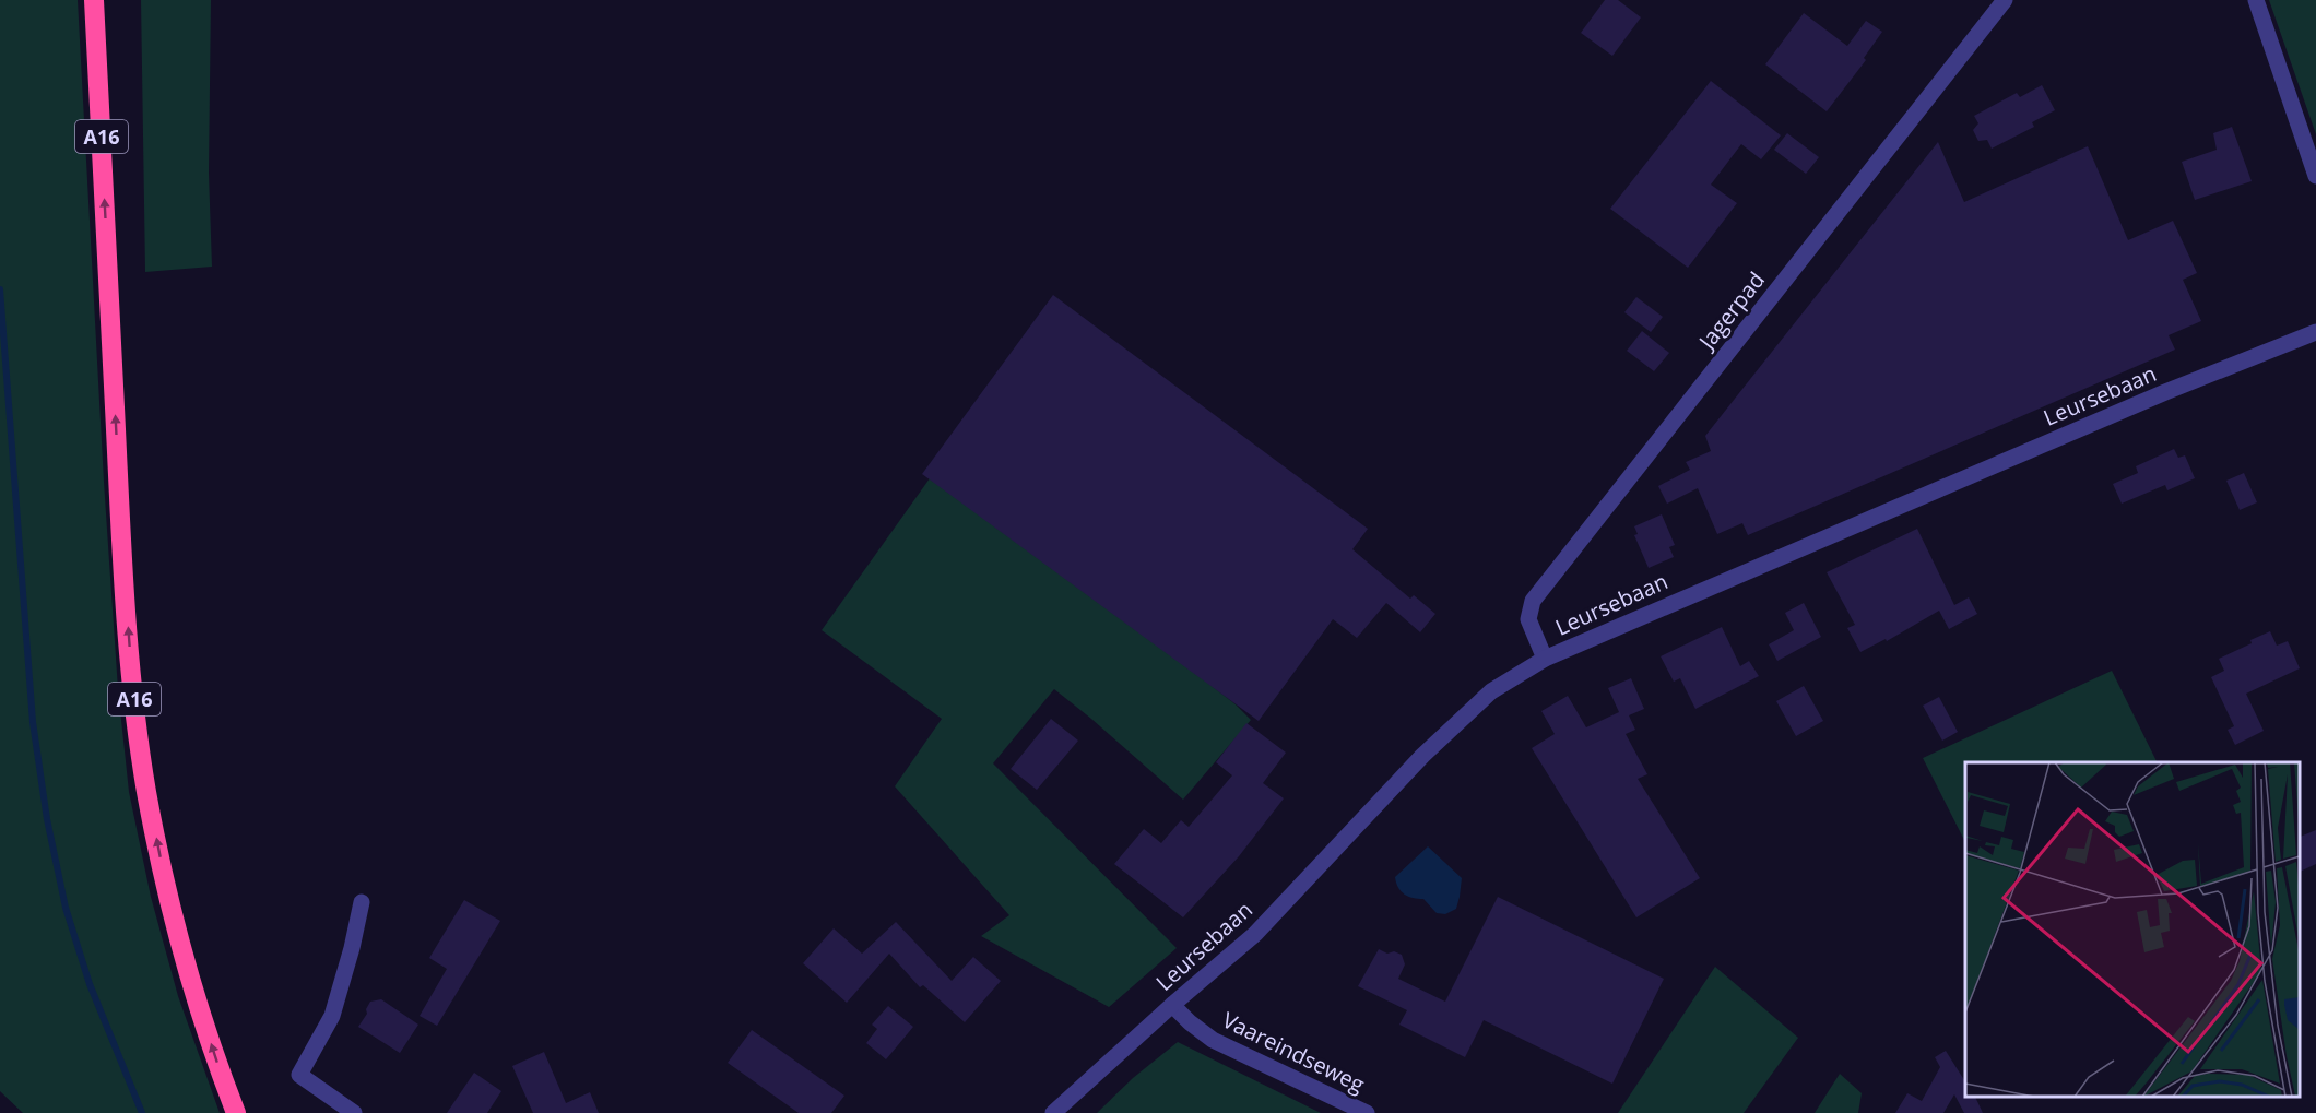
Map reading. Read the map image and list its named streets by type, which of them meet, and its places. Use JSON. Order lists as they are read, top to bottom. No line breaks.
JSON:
{"streets":{"highway":["A16"],"street":["Jagerpad","Leursebaan","Vaareindseweg"]},"crossings":[["Jagerpad","Leursebaan"],["Leursebaan","Vaareindseweg"]]}
